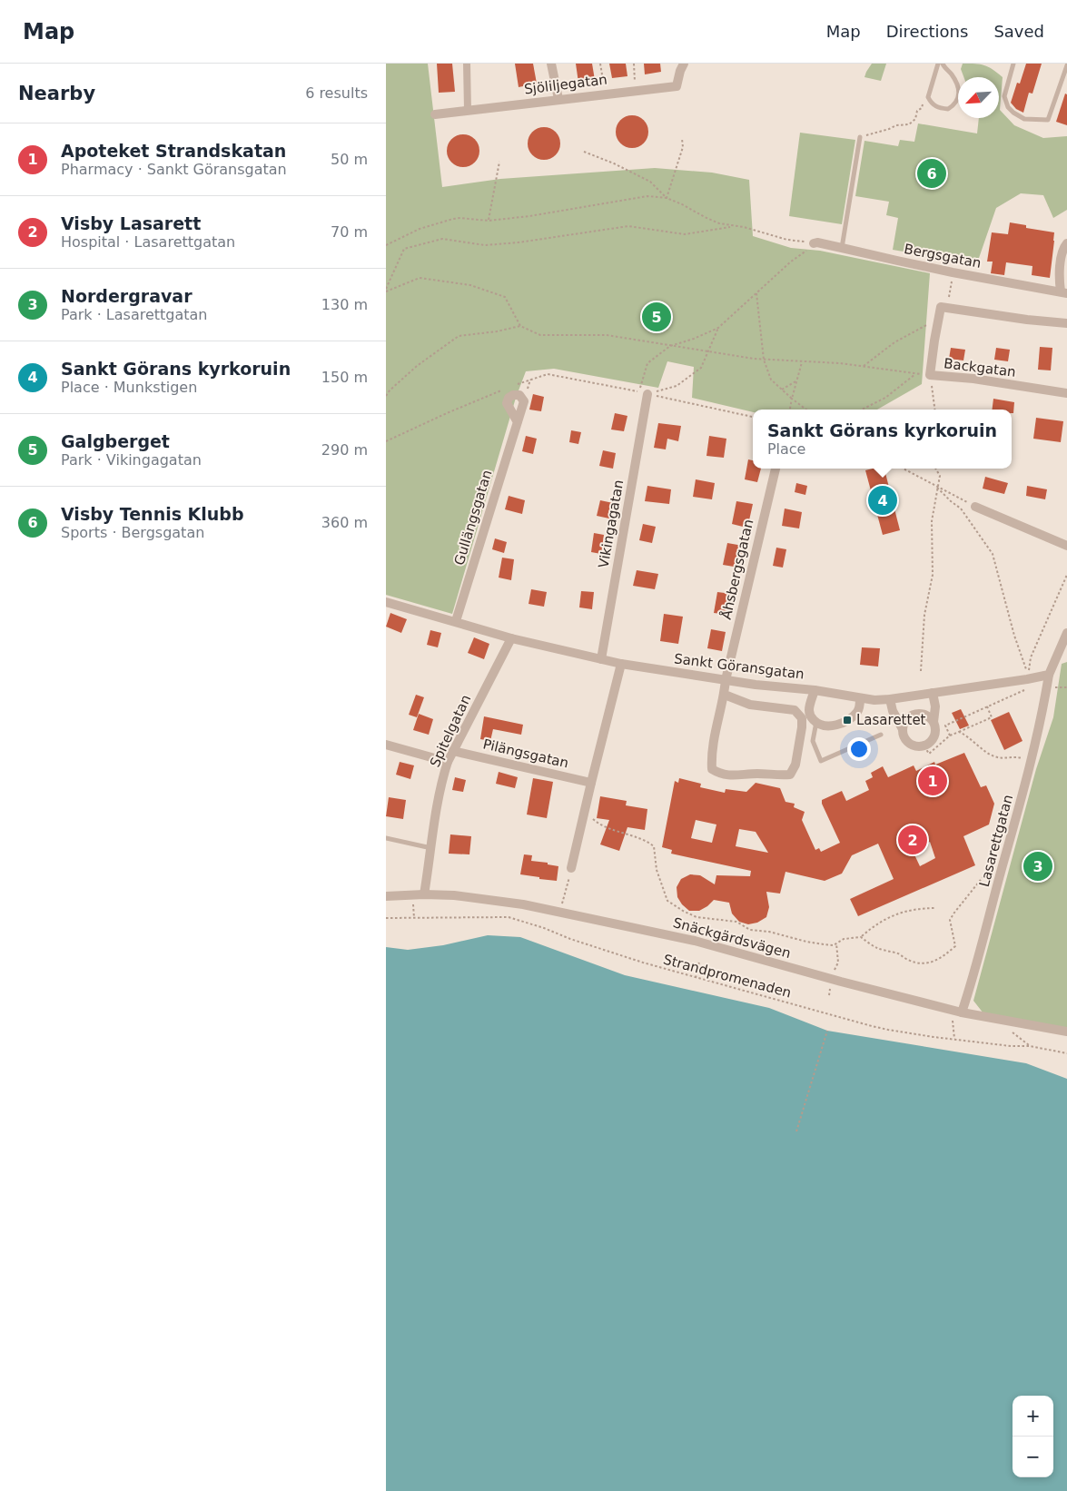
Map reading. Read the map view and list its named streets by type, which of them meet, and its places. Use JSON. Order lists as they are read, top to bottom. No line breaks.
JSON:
{"streets":{"street":["Sjöliljegatan","Bergsgatan","Backgatan","Gullängsgatan","Vikingagatan","Åhsbergsgatan","Sankt Göransgatan","Spitelgatan","Pilängsgatan","Lasarettgatan","Snäckgärdsvägen"],"path":["Strandpromenaden"]},"crossings":[["Gullängsgatan","Sankt Göransgatan"],["Vikingagatan","Sankt Göransgatan"],["Åhsbergsgatan","Sankt Göransgatan"],["Sankt Göransgatan","Spitelgatan"],["Sankt Göransgatan","Lasarettgatan"],["Spitelgatan","Pilängsgatan"],["Spitelgatan","Snäckgärdsvägen"],["Lasarettgatan","Snäckgärdsvägen"]],"places":{"transit":["Lasarettet"]},"north":"bottom left","page":{"header":"Map","nav":["Map","Directions","Saved"],"heading":["Nearby","6 results"],"list":[{"mark":"1","name":"Apoteket Strandskatan","note":"Pharmacy · Sankt Göransgatan","value":"50 m"},{"mark":"2","name":"Visby Lasarett","note":"Hospital · Lasarettgatan","value":"70 m"},{"mark":"3","name":"Nordergravar","note":"Park · Lasarettgatan","value":"130 m"},{"mark":"4","name":"Sankt Görans kyrkoruin","note":"Place · Munkstigen","value":"150 m"},{"mark":"5","name":"Galgberget","note":"Park · Vikingagatan","value":"290 m"},{"mark":"6","name":"Visby Tennis Klubb","note":"Sports · Bergsgatan","value":"360 m"}],"pins":["6","5","4","1","2","3"],"popup":["Sankt Görans kyrkoruin","Place"],"map_buttons":["+","−"]}}
